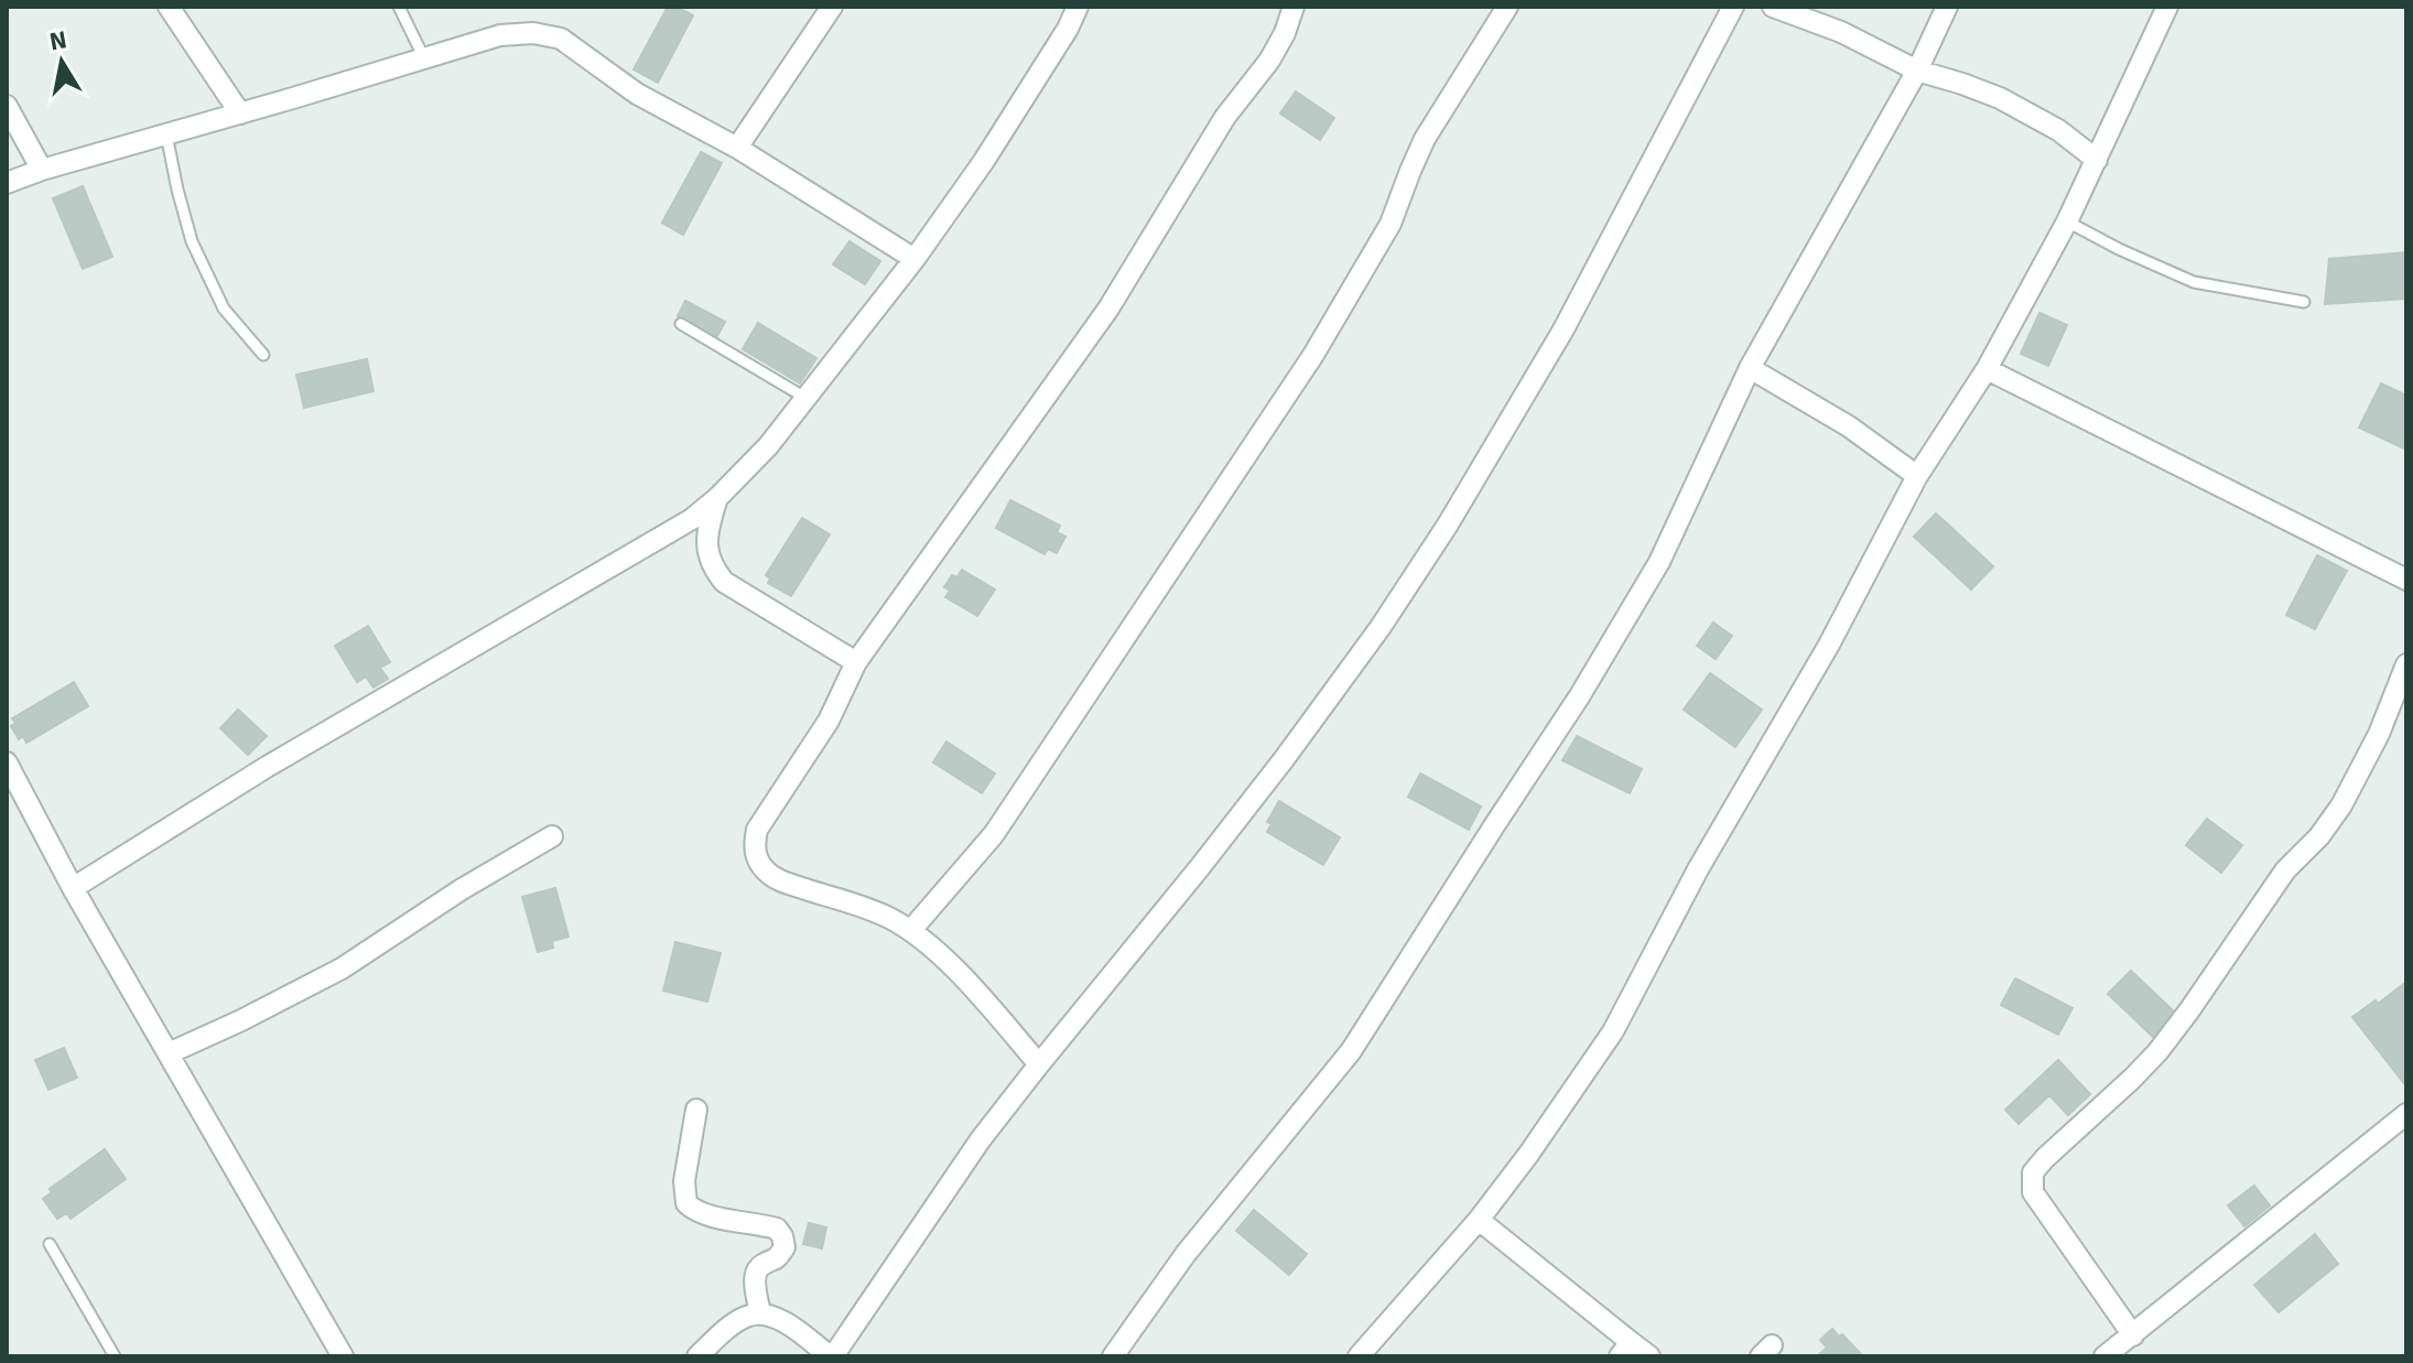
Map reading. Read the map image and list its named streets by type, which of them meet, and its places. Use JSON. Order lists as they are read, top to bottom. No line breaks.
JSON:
{"north":"top"}
